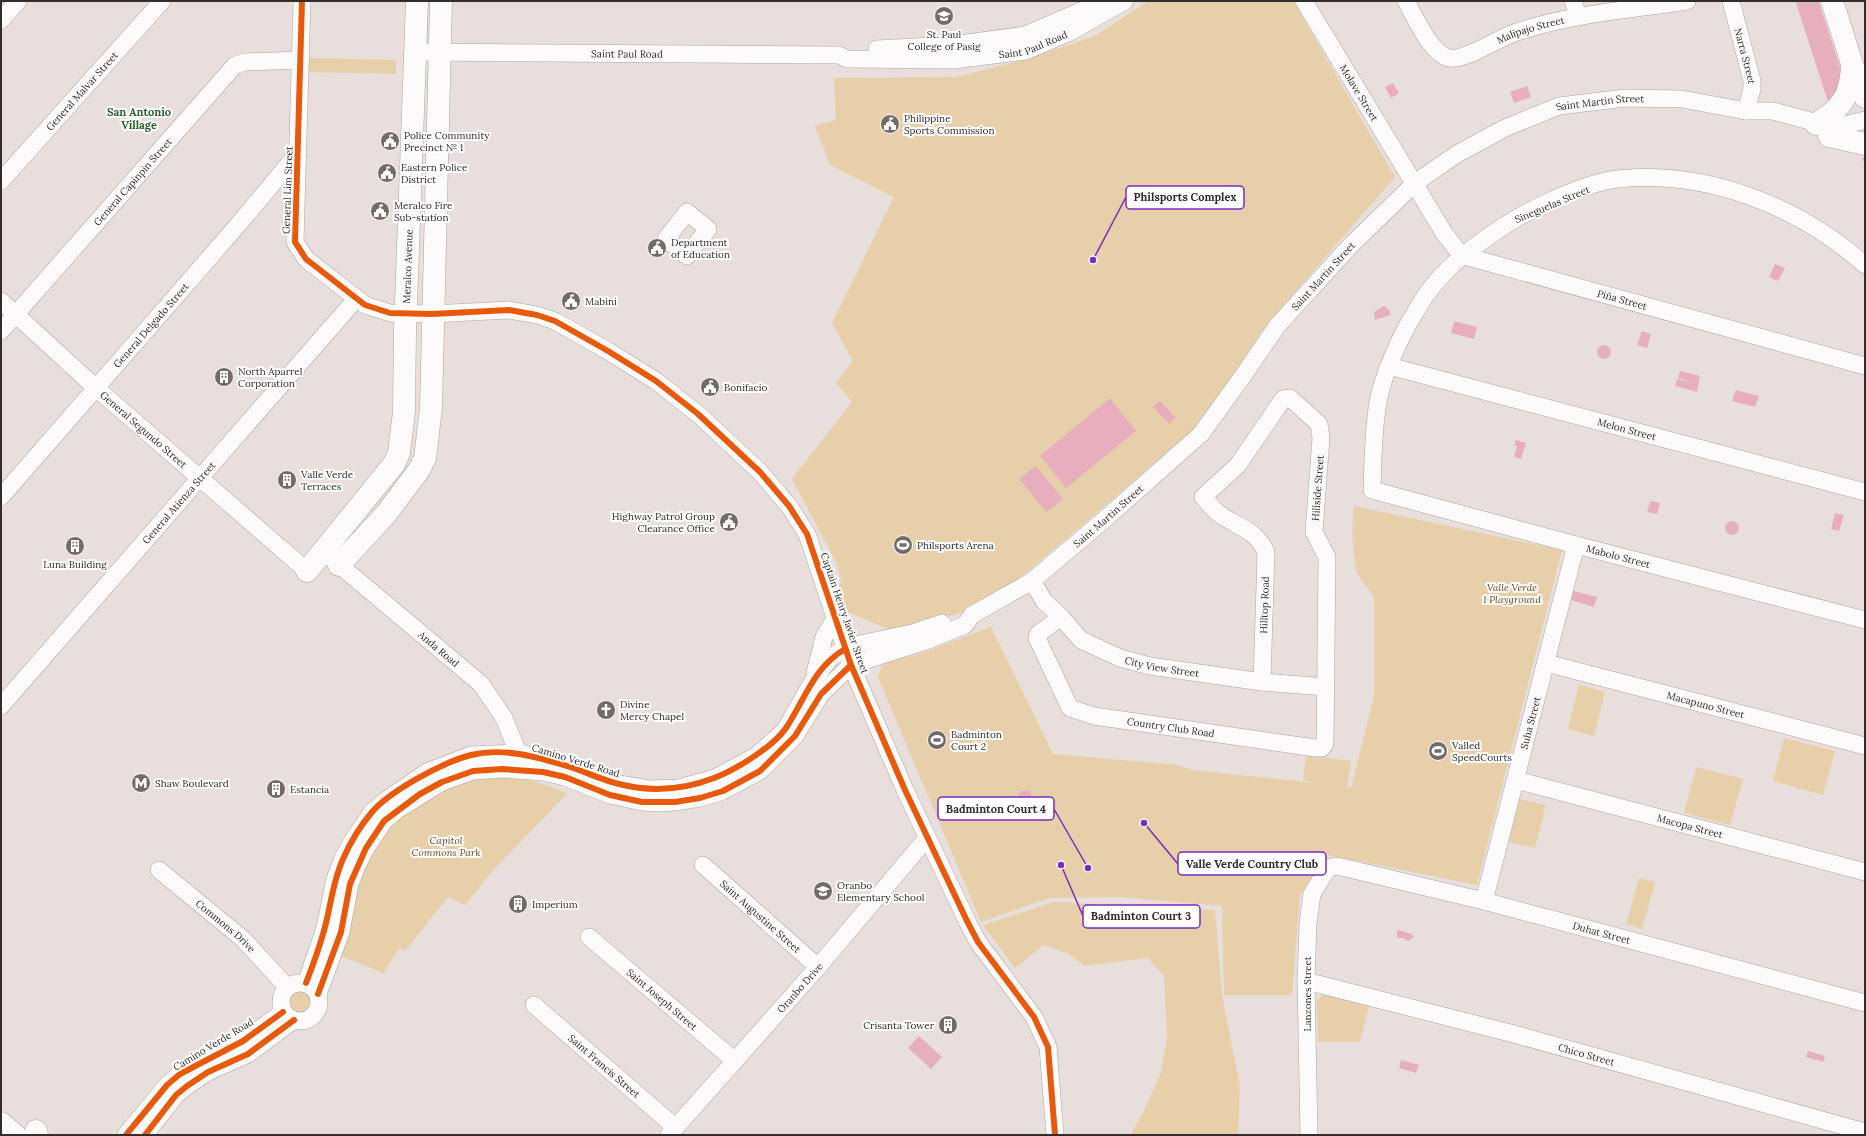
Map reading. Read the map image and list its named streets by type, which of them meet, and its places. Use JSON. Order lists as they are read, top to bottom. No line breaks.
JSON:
{"streets":{"main road":["Meralco Avenue"],"street":["Malipajo Street","Saint Paul Road","Narra Street","General Malvar Street","Molave Street","Saint Martin Street","General Capinpin Street","General Lim Street","Sineguelas Street","Piña Street","General Delgado Street","Melon Street","General Segundo Street","Hillside Street","General Atienza Street","Mabolo Street","Hilltop Road","Captain Henry Javier Street","Anda Road","City View Street","Macapuno Street","Suha Street","Country Club Road","Camino Verde Road","Macopa Street","Saint Augustine Street","Commons Drive","Duhat Street","Oranbo Drive","Lanzones Street","Saint Joseph Street","Chico Street","Saint Francis Street"]},"crossings":[["Saint Paul Road","Meralco Avenue"],["Narra Street","Saint Martin Street"],["Molave Street","Saint Martin Street"],["Saint Martin Street","Captain Henry Javier Street"],["Saint Martin Street","City View Street"],["Saint Martin Street","Camino Verde Road"],["General Capinpin Street","General Lim Street"],["General Capinpin Street","General Segundo Street"],["General Lim Street","Meralco Avenue"],["General Lim Street","General Delgado Street"],["General Lim Street","General Atienza Street"],["General Lim Street","Captain Henry Javier Street"],["Sineguelas Street","Piña Street"],["Sineguelas Street","Melon Street"],["Sineguelas Street","Mabolo Street"],["Meralco Avenue","General Segundo Street"],["Meralco Avenue","Captain Henry Javier Street"],["Meralco Avenue","Anda Road"],["General Delgado Street","General Segundo Street"],["General Segundo Street","General Atienza Street"],["Hillside Street","Hilltop Road"],["Hillside Street","City View Street"],["Hillside Street","Country Club Road"],["Mabolo Street","Suha Street"],["Hilltop Road","City View Street"],["Captain Henry Javier Street","Camino Verde Road"],["Captain Henry Javier Street","Oranbo Drive"],["Anda Road","Camino Verde Road"],["City View Street","Country Club Road"],["Macapuno Street","Suha Street"],["Suha Street","Macopa Street"],["Suha Street","Duhat Street"],["Camino Verde Road","Commons Drive"],["Saint Augustine Street","Oranbo Drive"],["Duhat Street","Lanzones Street"],["Oranbo Drive","Saint Joseph Street"],["Oranbo Drive","Saint Francis Street"],["Lanzones Street","Chico Street"]],"districts":["San Antonio Village"],"parks":["Valle Verde 1 Playground","Capitol Commons Park"],"places":{"school or university":["St. Paul College of Pasig","Oranbo Elementary School"],"public building":["Philippine Sports Commission","Police Community Precinct № 1","Eastern Police District","Meralco Fire Sub-station","Department of Education","Mabini","Bonifacio","Highway Patrol Group Clearance Office"],"other":["Philsports Complex","Valle Verde Country Club","Badminton Court 3","Badminton Court 4"],"building":["North Aparrel Corporation","Valle Verde Terraces","Luna Building","Estancia","Imperium","Crisanta Tower"],"sports":["Philsports Arena","Badminton Court 2","Valled SpeedCourts"],"church":["Divine Mercy Chapel"],"metro station":["Shaw Boulevard"]}}
